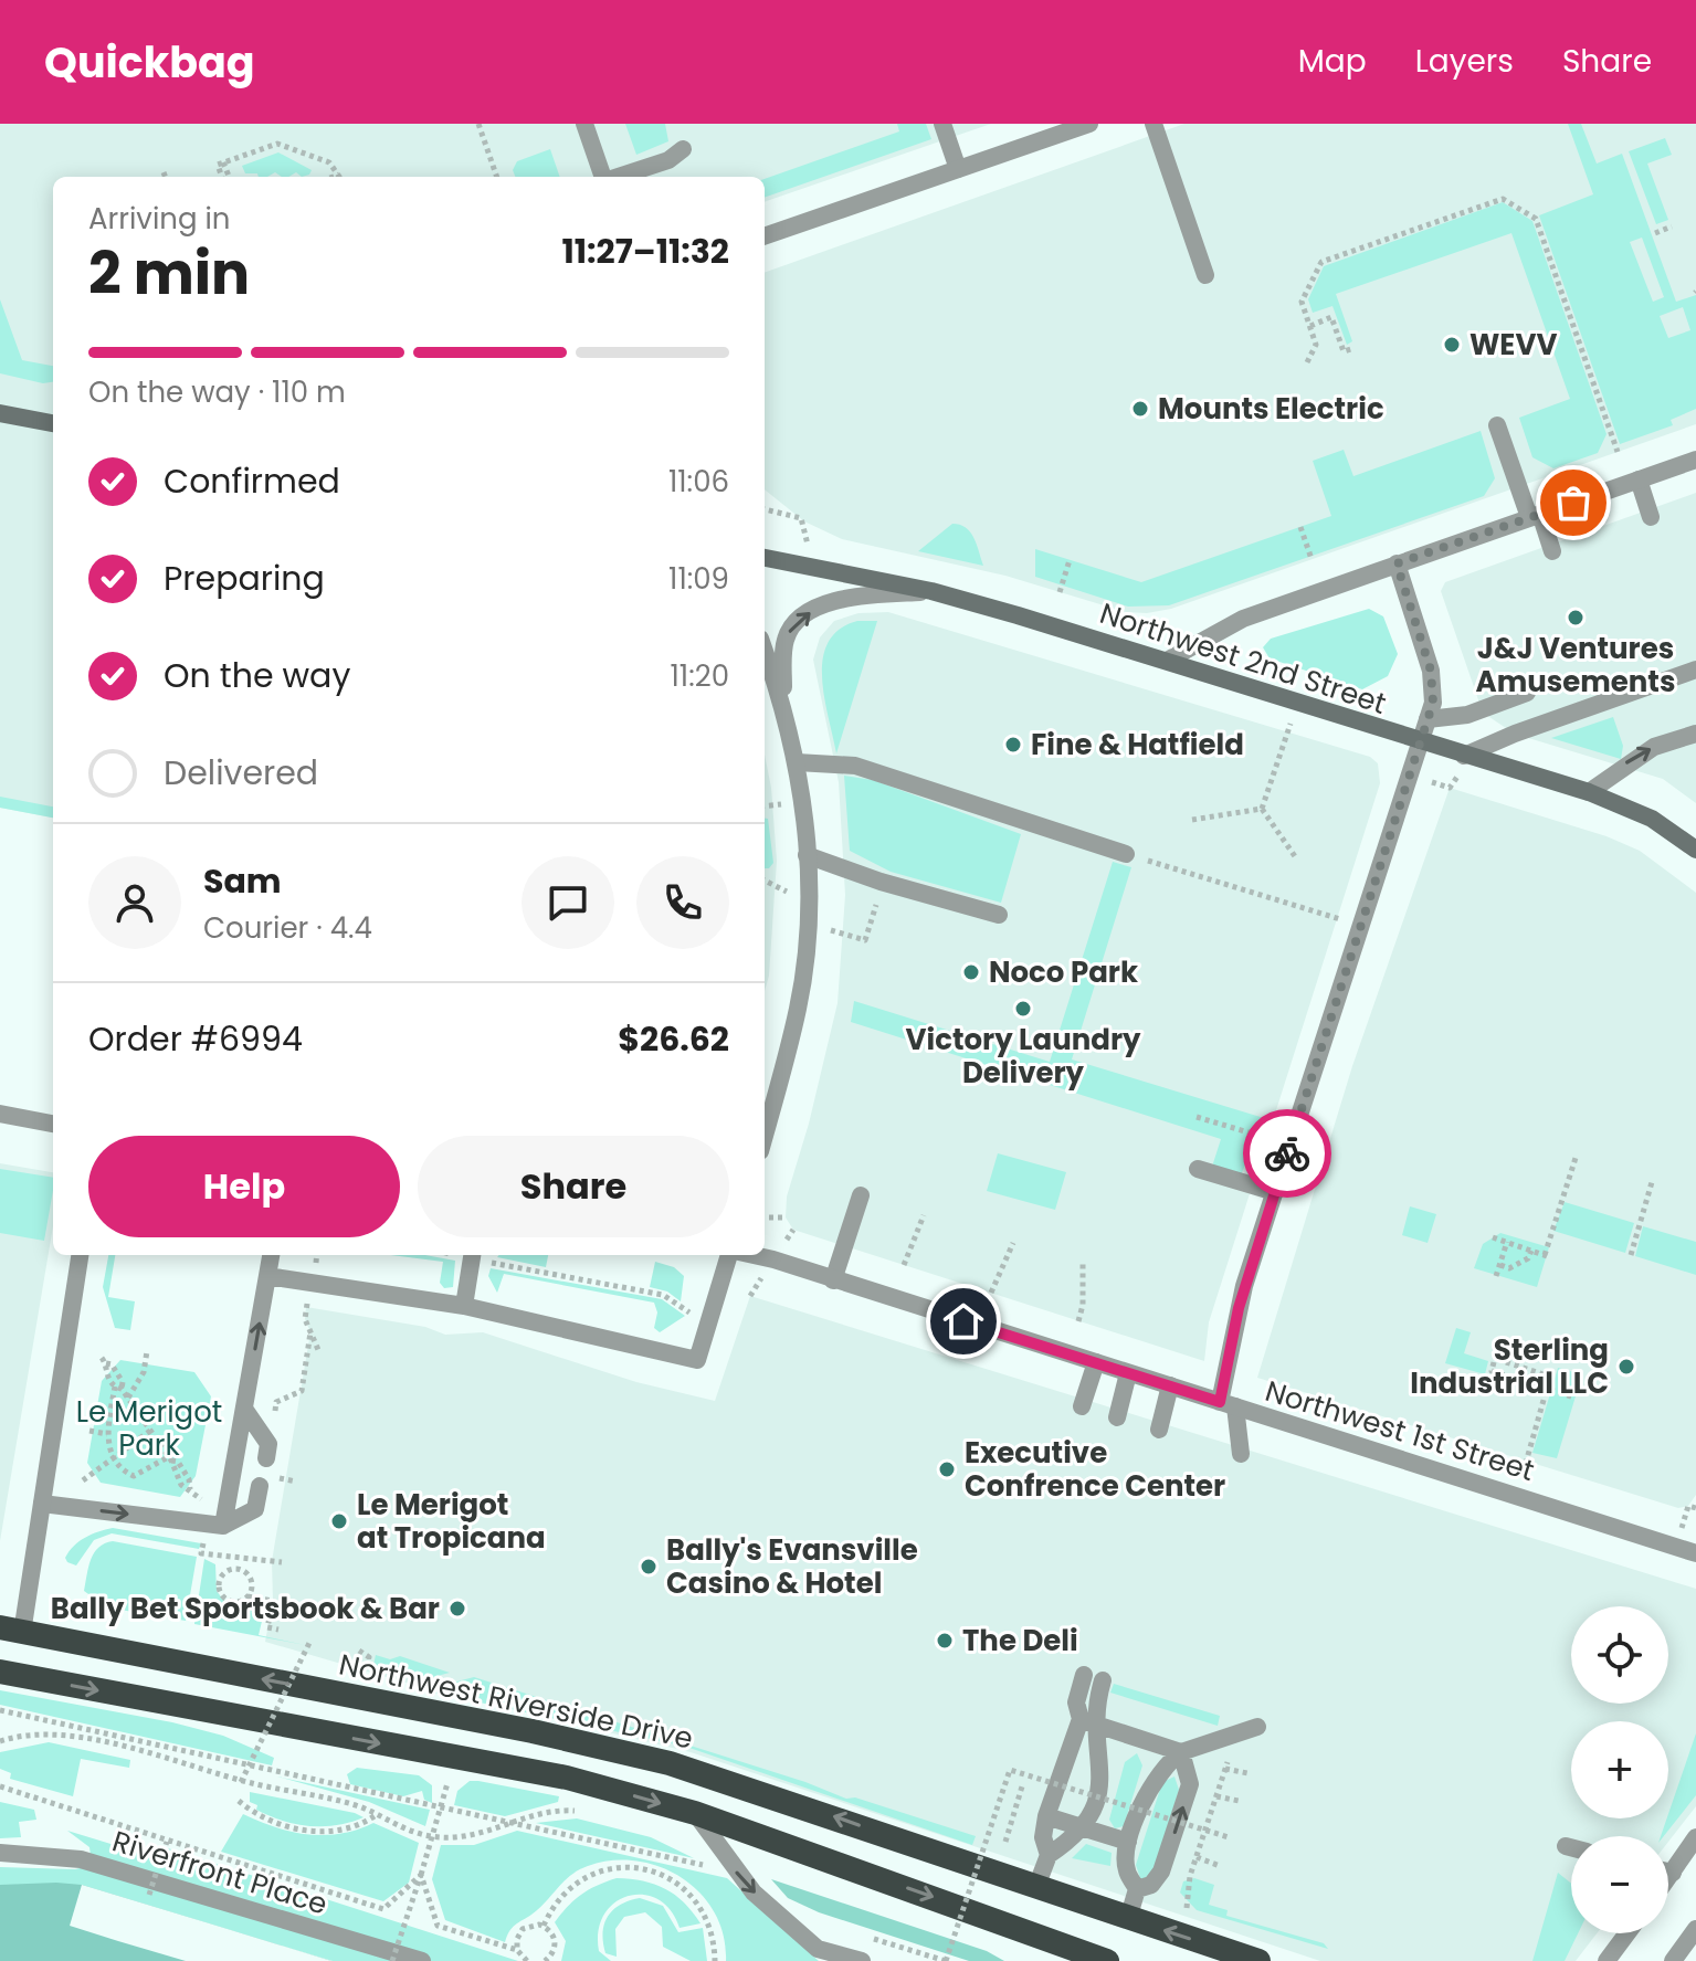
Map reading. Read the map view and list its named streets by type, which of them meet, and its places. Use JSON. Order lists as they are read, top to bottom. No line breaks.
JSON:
{"streets":{"highway":["Northwest Riverside Drive"],"main road":["Northwest 2nd Street"],"street":["Northwest 1st Street","Riverfront Place"]},"parks":["Le Merigot Park"],"places":["WEVV","Mounts Electric","J&J Ventures Amusements","Fine & Hatfield","Noco Park","Victory Laundry Delivery","Sterling Industrial LLC","Executive Confrence Center","Le Merigot at Tropicana","Bally's Evansville Casino & Hotel","Bally Bet Sportsbook & Bar","The Deli"],"page":{"header":"Quickbag","nav":["Map","Layers","Share"],"heading":["2 min","Arriving in","11:27–11:32"],"panel":["Sam","Courier · 4.4","Order #6994","$26.62"],"bar":"On the way · 110 m","list":[["Confirmed","11:06"],["Preparing","11:09"],["On the way","11:20"],"Delivered"],"buttons":["Help","Share"],"map_buttons":["+","−"]}}
